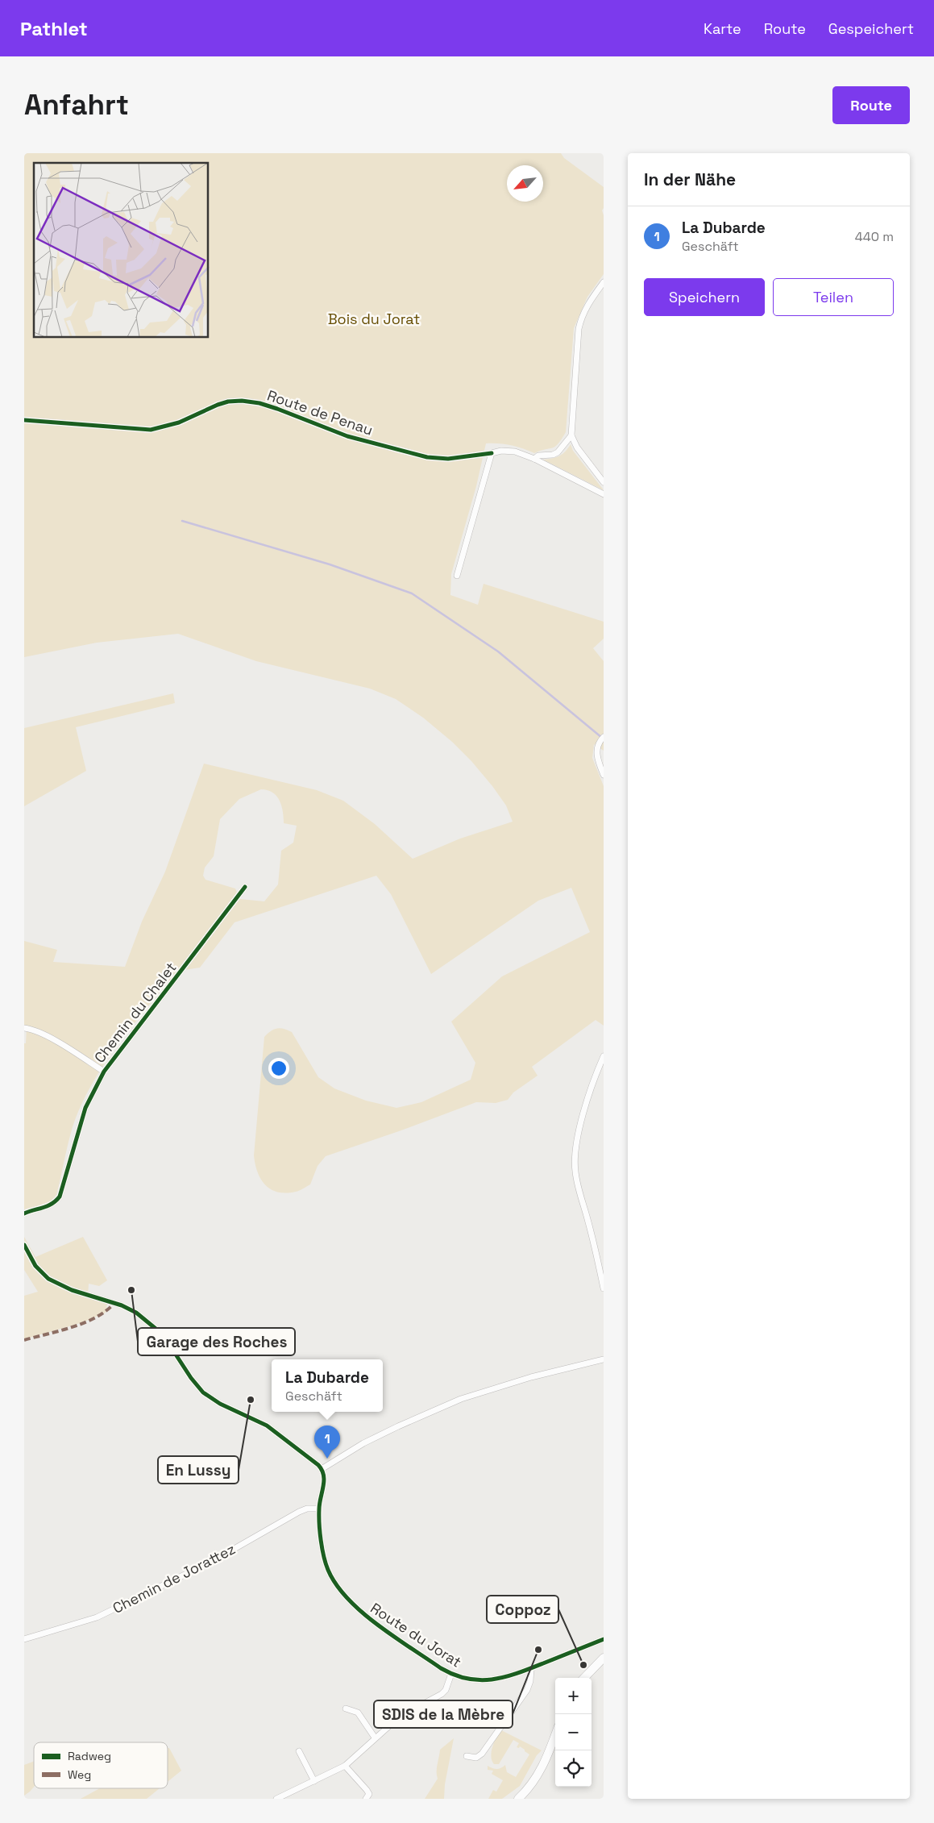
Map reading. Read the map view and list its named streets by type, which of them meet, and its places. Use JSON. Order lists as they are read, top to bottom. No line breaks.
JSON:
{"streets":{"street":["Route de Penau","Chemin du Chalet","Chemin de Jorattez","Route du Jorat"]},"crossings":[["Chemin de Jorattez","Route du Jorat"]],"parks":["Bois du Jorat"],"places":["Garage des Roches","En Lussy","SDIS de la Mèbre","Coppoz"],"legend":["Radweg","Weg"],"north":"bottom left","page":{"header":"Pathlet","nav":["Karte","Route","Gespeichert"],"buttons":["Route",["Speichern","Teilen"]],"title":"Anfahrt","heading":"In der Nähe","list":[{"mark":"1","name":"La Dubarde","note":"Geschäft","value":"440 m"}],"popup":["La Dubarde","Geschäft"],"pins":"1","map_buttons":["+","−"]}}
